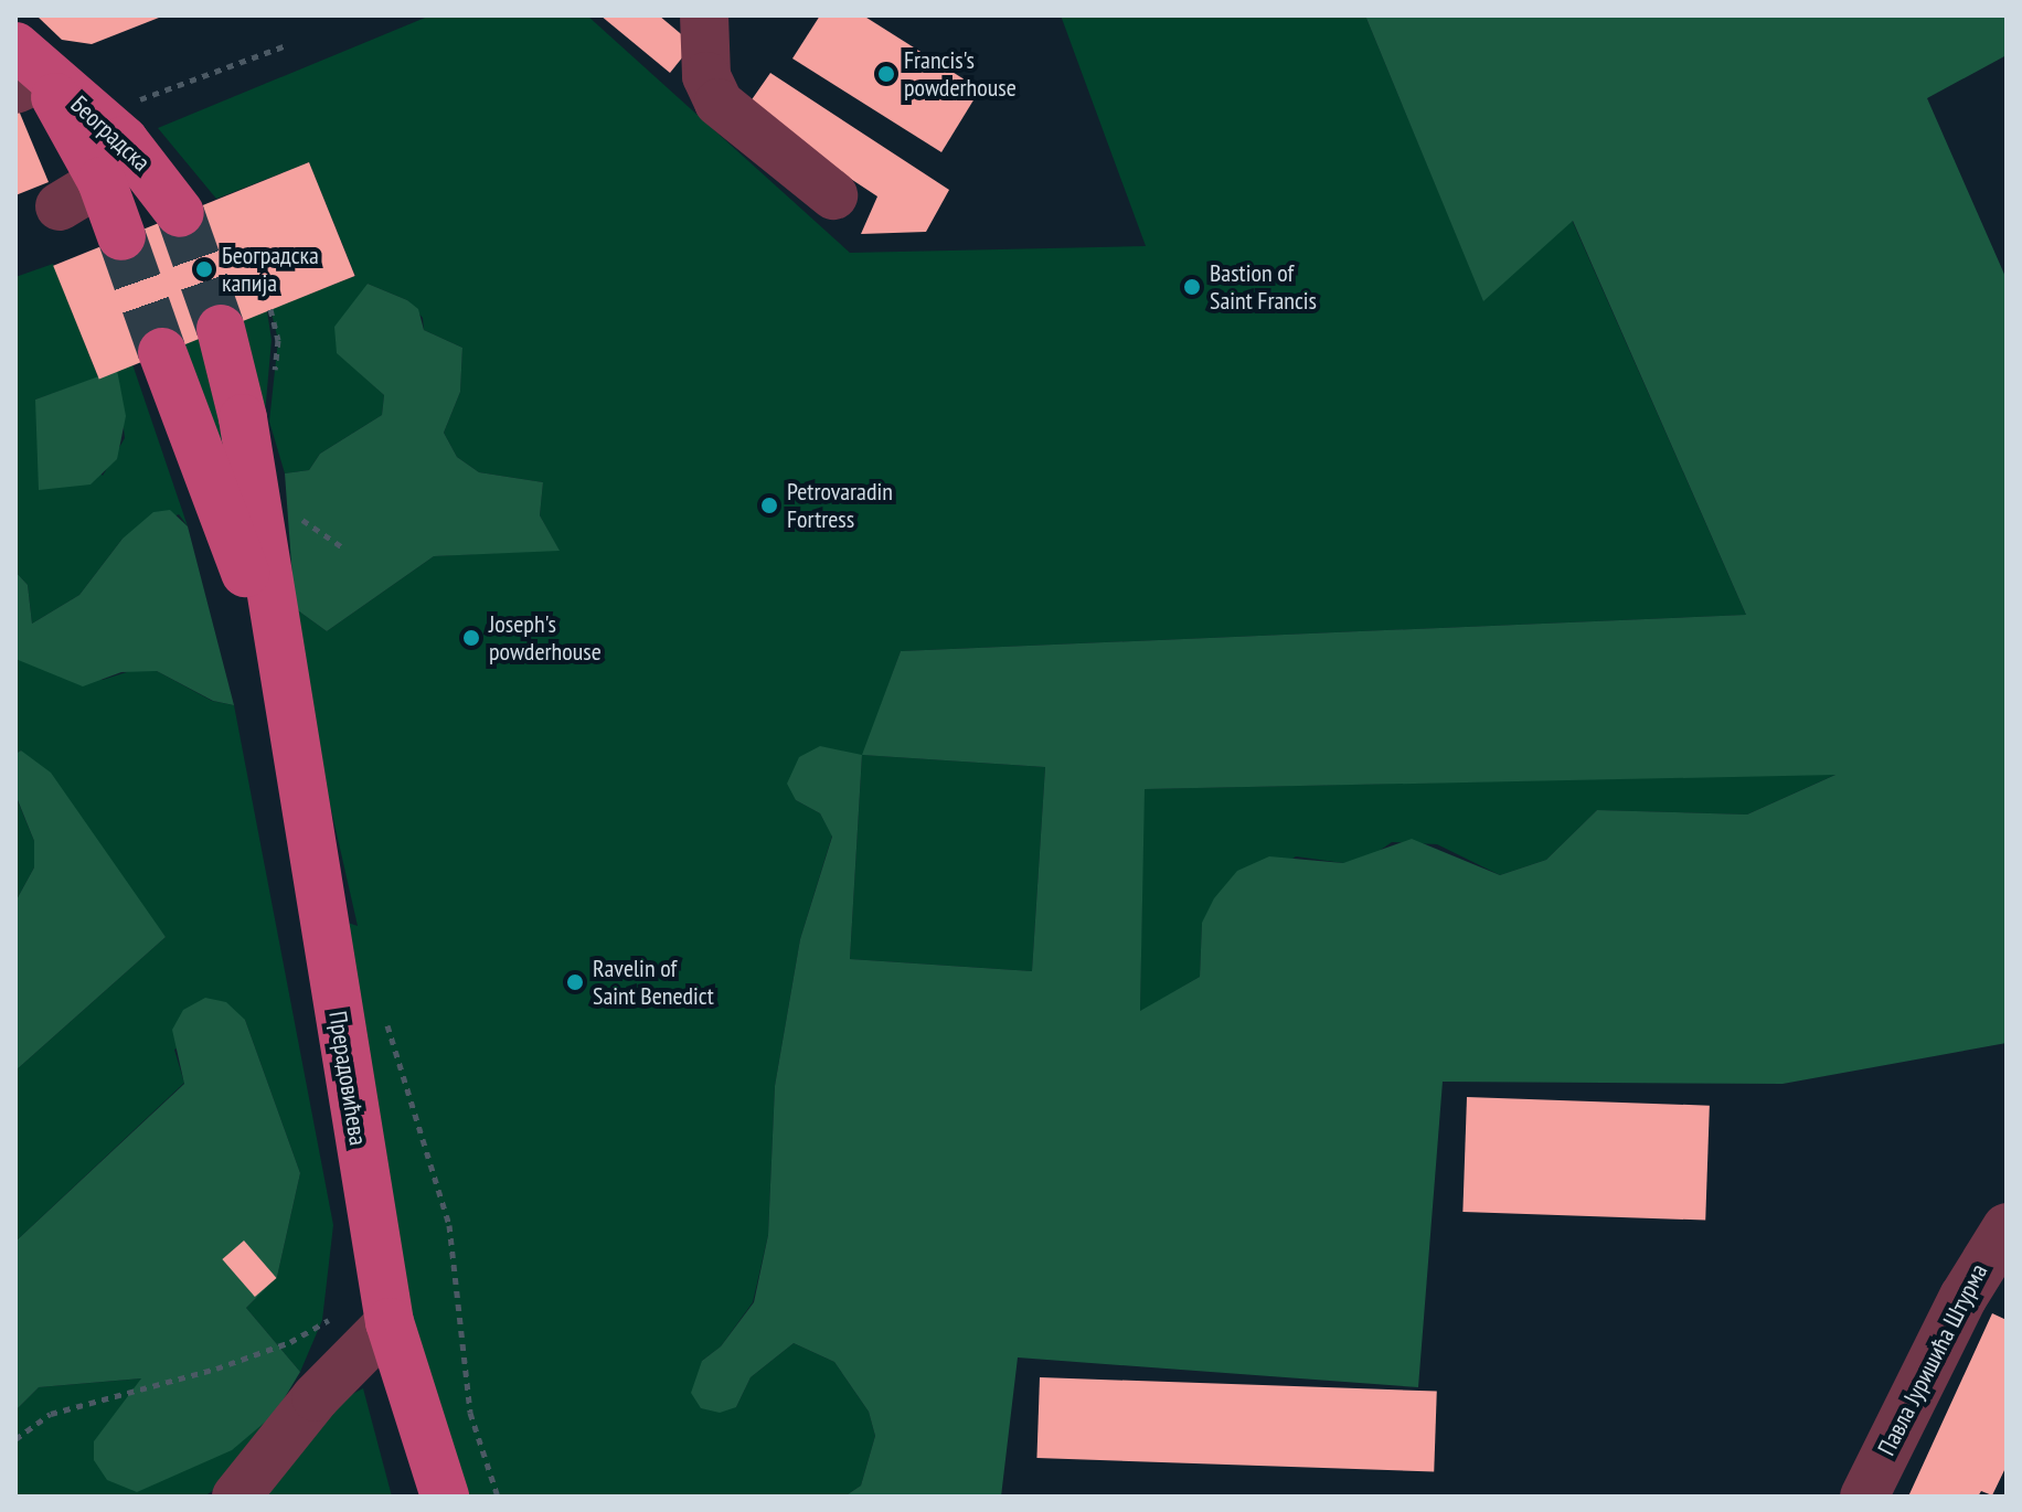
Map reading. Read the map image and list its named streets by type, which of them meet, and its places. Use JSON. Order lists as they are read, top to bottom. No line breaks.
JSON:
{"streets":{"main road":["Београдска","Прерадовићева"],"street":["Павла Јуришића Штурма"]},"places":["Francis's powderhouse","Београдска капија","Bastion of Saint Francis","Petrovaradin Fortress","Joseph's powderhouse","Ravelin of Saint Benedict"]}
